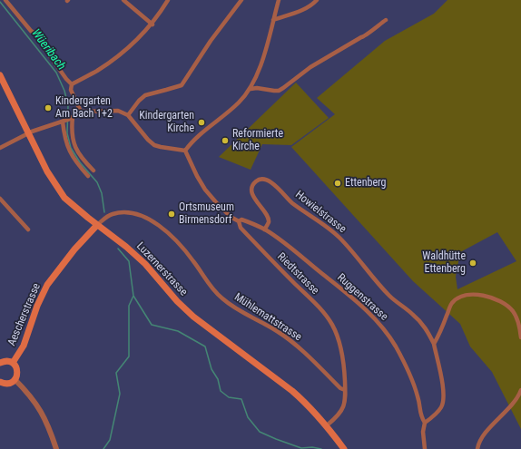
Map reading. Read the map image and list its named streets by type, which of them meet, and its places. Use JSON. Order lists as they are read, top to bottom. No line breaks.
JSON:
{"streets":{"main road":["Luzernerstrasse","Aescherstrasse"],"street":["Howielstrasse","Riedtstrasse","Ruggenstrasse","Mühlemattstrasse"]},"crossings":[["Howielstrasse","Ruggenstrasse"],["Luzernerstrasse","Riedtstrasse"],["Luzernerstrasse","Aescherstrasse"],["Luzernerstrasse","Mühlemattstrasse"],["Riedtstrasse","Ruggenstrasse"],["Riedtstrasse","Mühlemattstrasse"],["Aescherstrasse","Mühlemattstrasse"]],"water":["Wüeribach"],"places":["Kindergarten Am Bach 1+2","Kindergarten Kirche","Reformierte Kirche","Ettenberg","Ortsmuseum Birmensdorf","Waldhütte Ettenberg"]}
